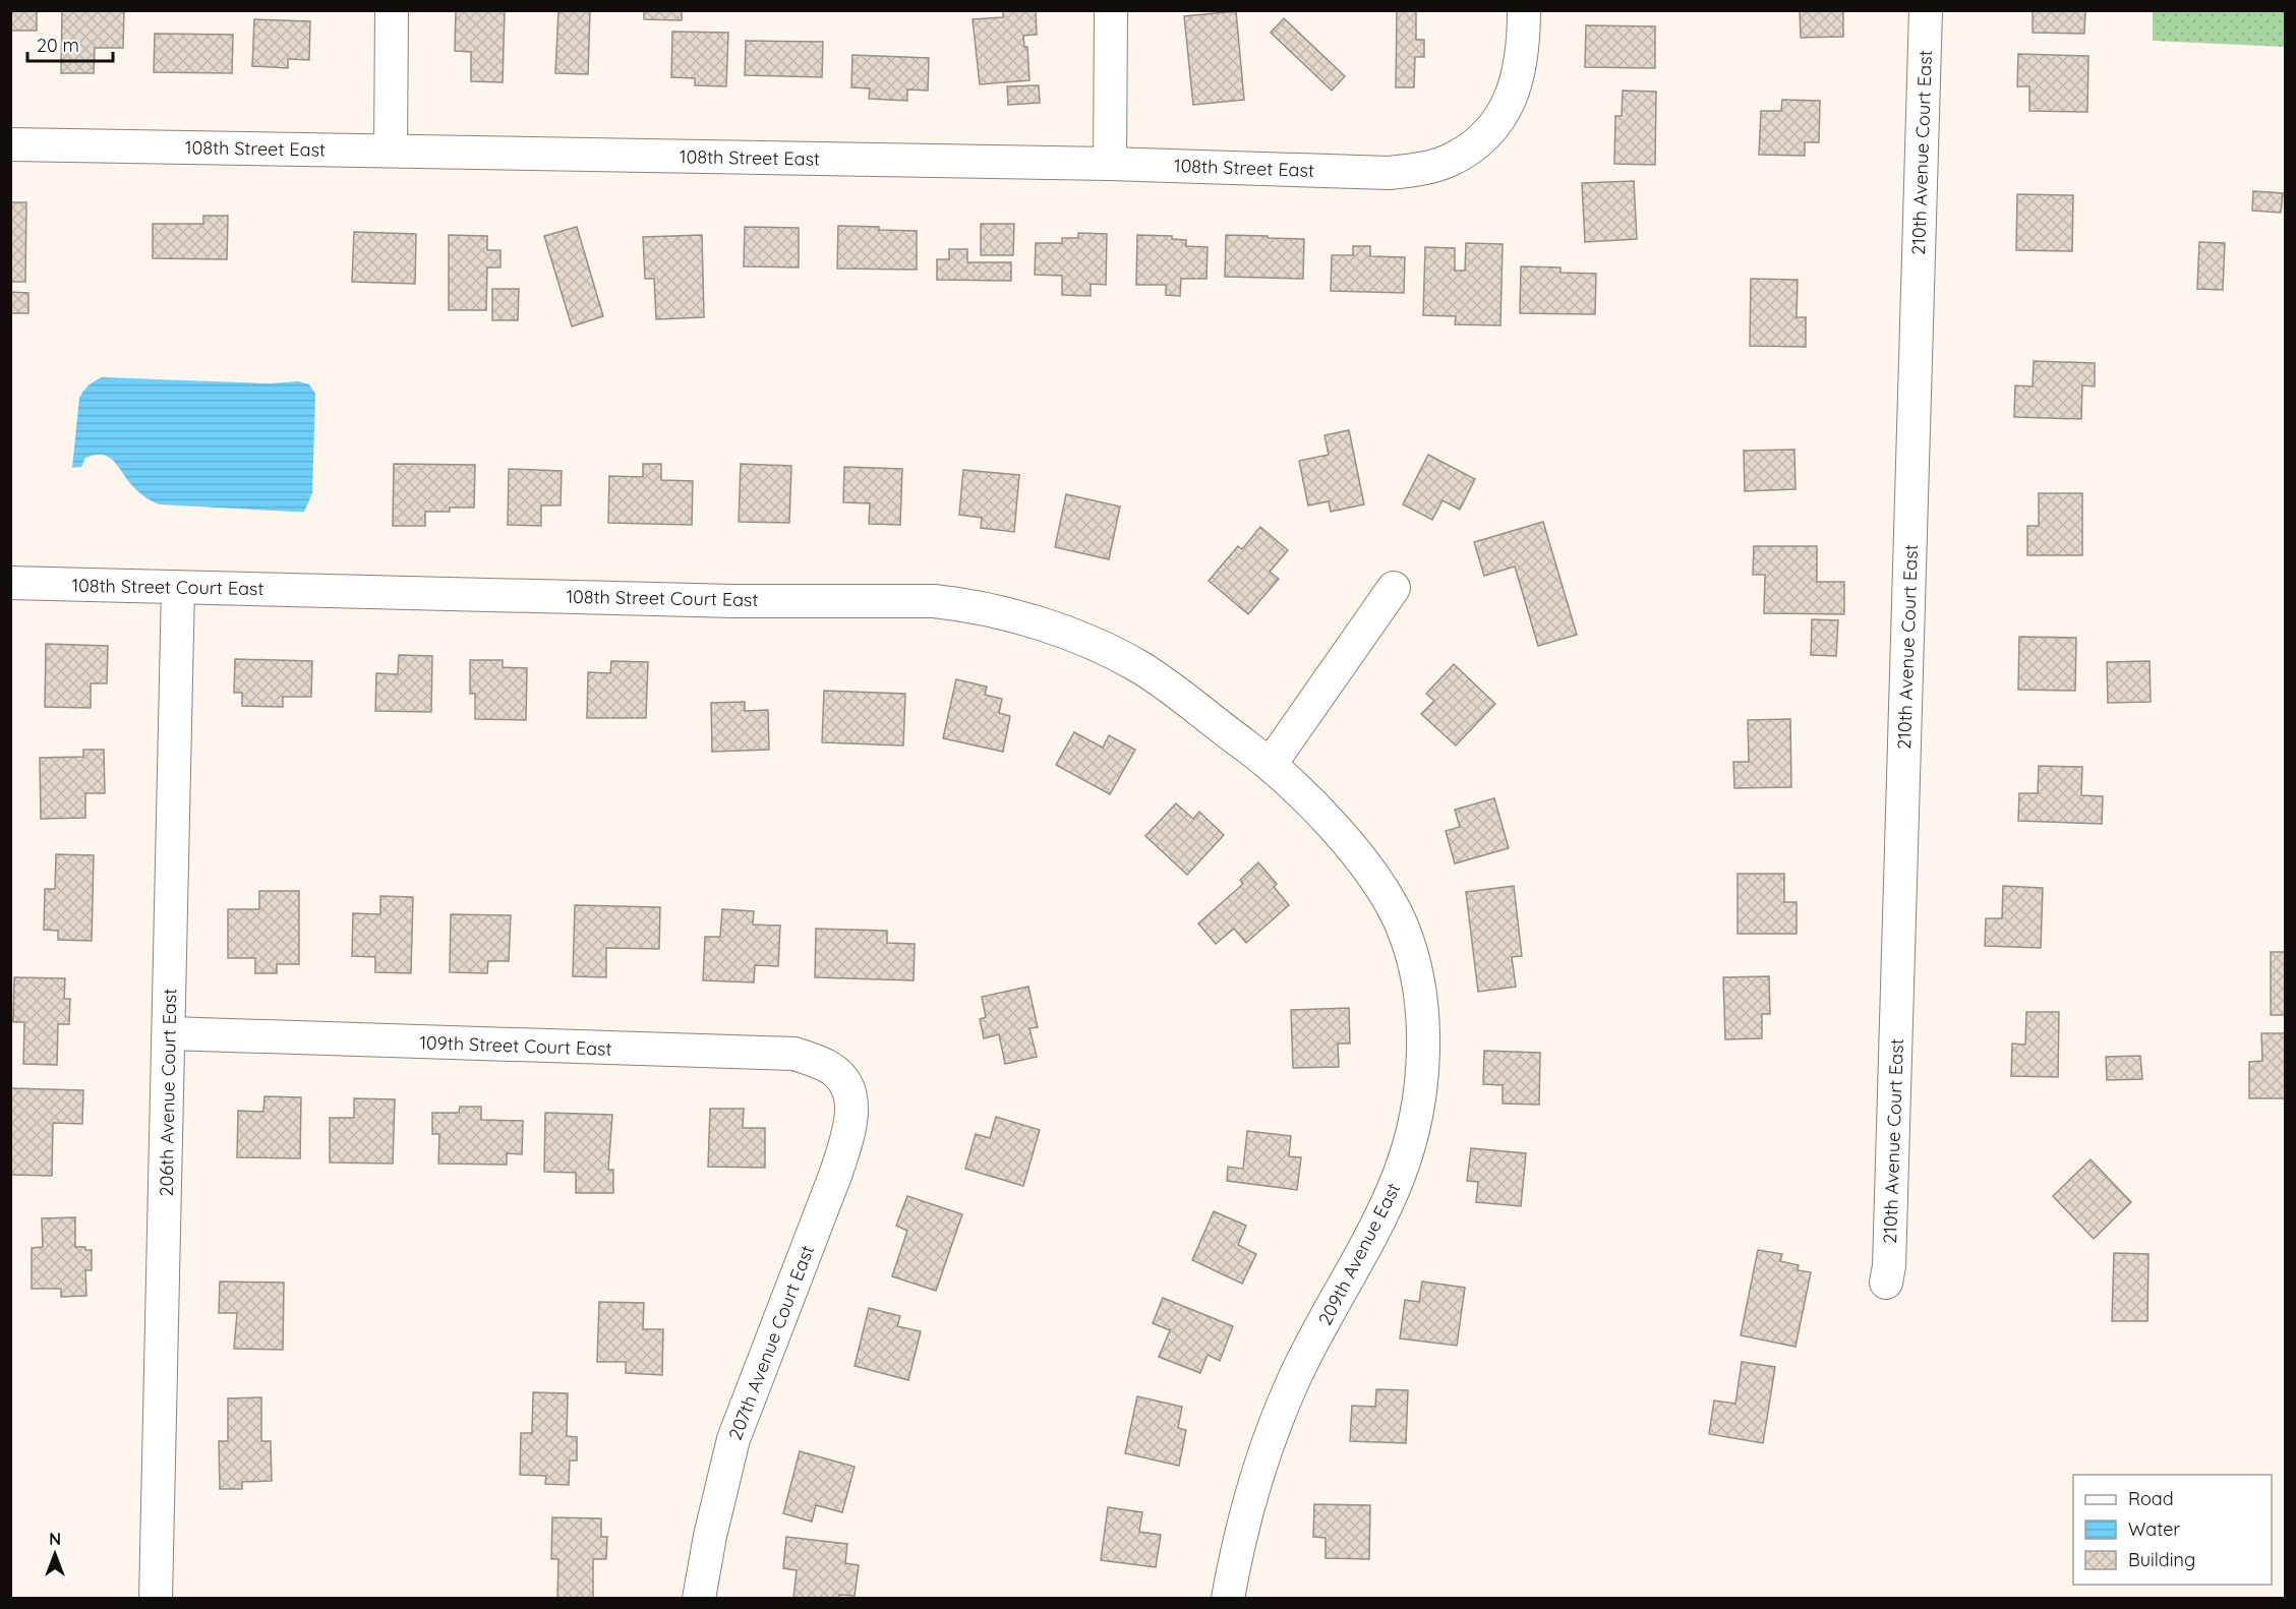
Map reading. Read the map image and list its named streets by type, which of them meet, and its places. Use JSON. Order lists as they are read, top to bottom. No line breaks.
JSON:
{"streets":{"street":["108th Street East","210th Avenue Court East","108th Street Court East","109th Street Court East","206th Avenue Court East","209th Avenue East","207th Avenue Court East"]},"crossings":[["108th Street Court East","206th Avenue Court East"],["108th Street Court East","209th Avenue East"],["109th Street Court East","206th Avenue Court East"],["109th Street Court East","207th Avenue Court East"]],"legend":["Road","Water","Building"],"scale_bar":"20 m","north":"top"}
